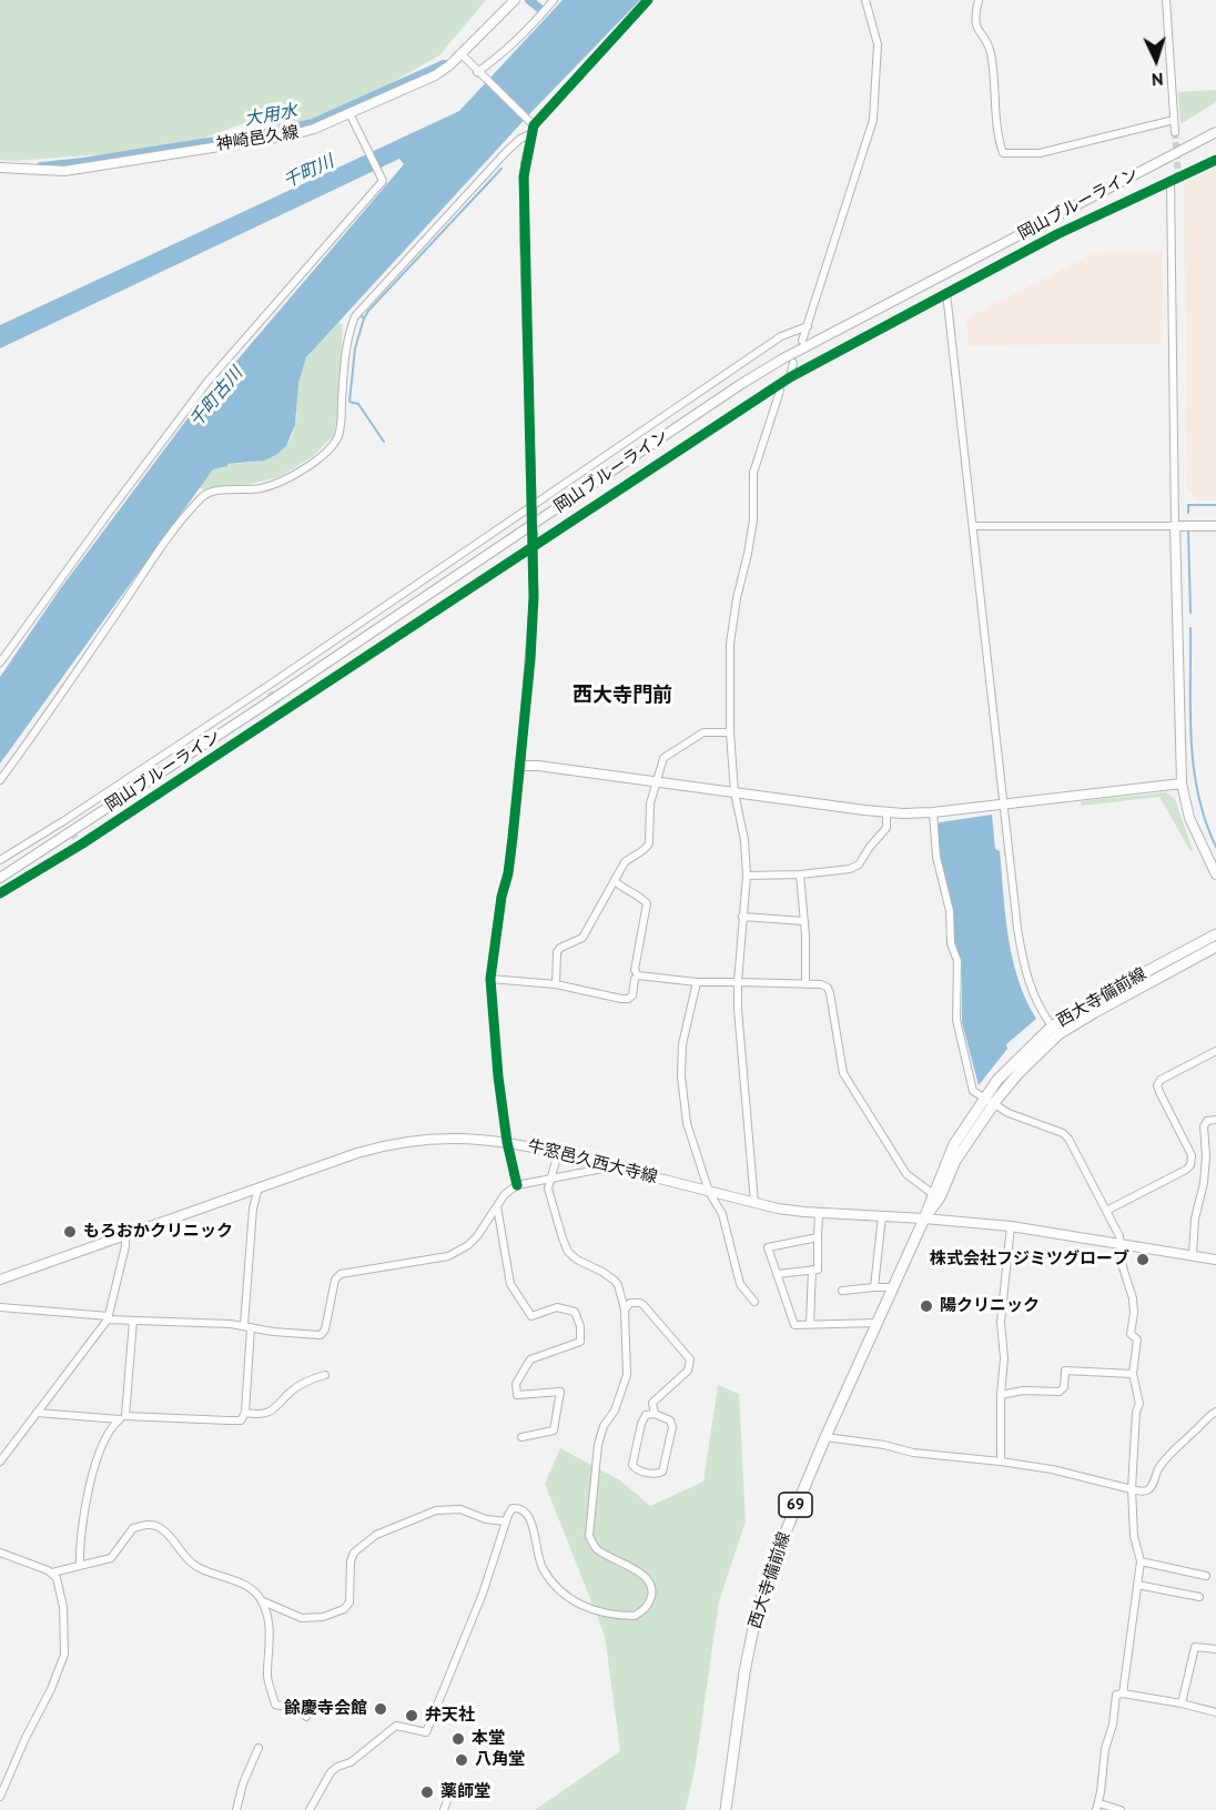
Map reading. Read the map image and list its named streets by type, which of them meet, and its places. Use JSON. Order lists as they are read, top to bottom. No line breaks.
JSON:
{"streets":{"main road":["神崎邑久線","岡山ブルーライン","西大寺備前線","牛窓邑久西大寺線","69"]},"crossings":[["西大寺備前線","牛窓邑久西大寺線"]],"districts":["西大寺門前"],"water":["大用水","千町川","千町古川"],"places":["もろおかクリニック","株式会社フジミツグローブ","陽クリニック","餘慶寺会館","弁天社","本堂","八角堂","薬師堂"],"north":"bottom"}
